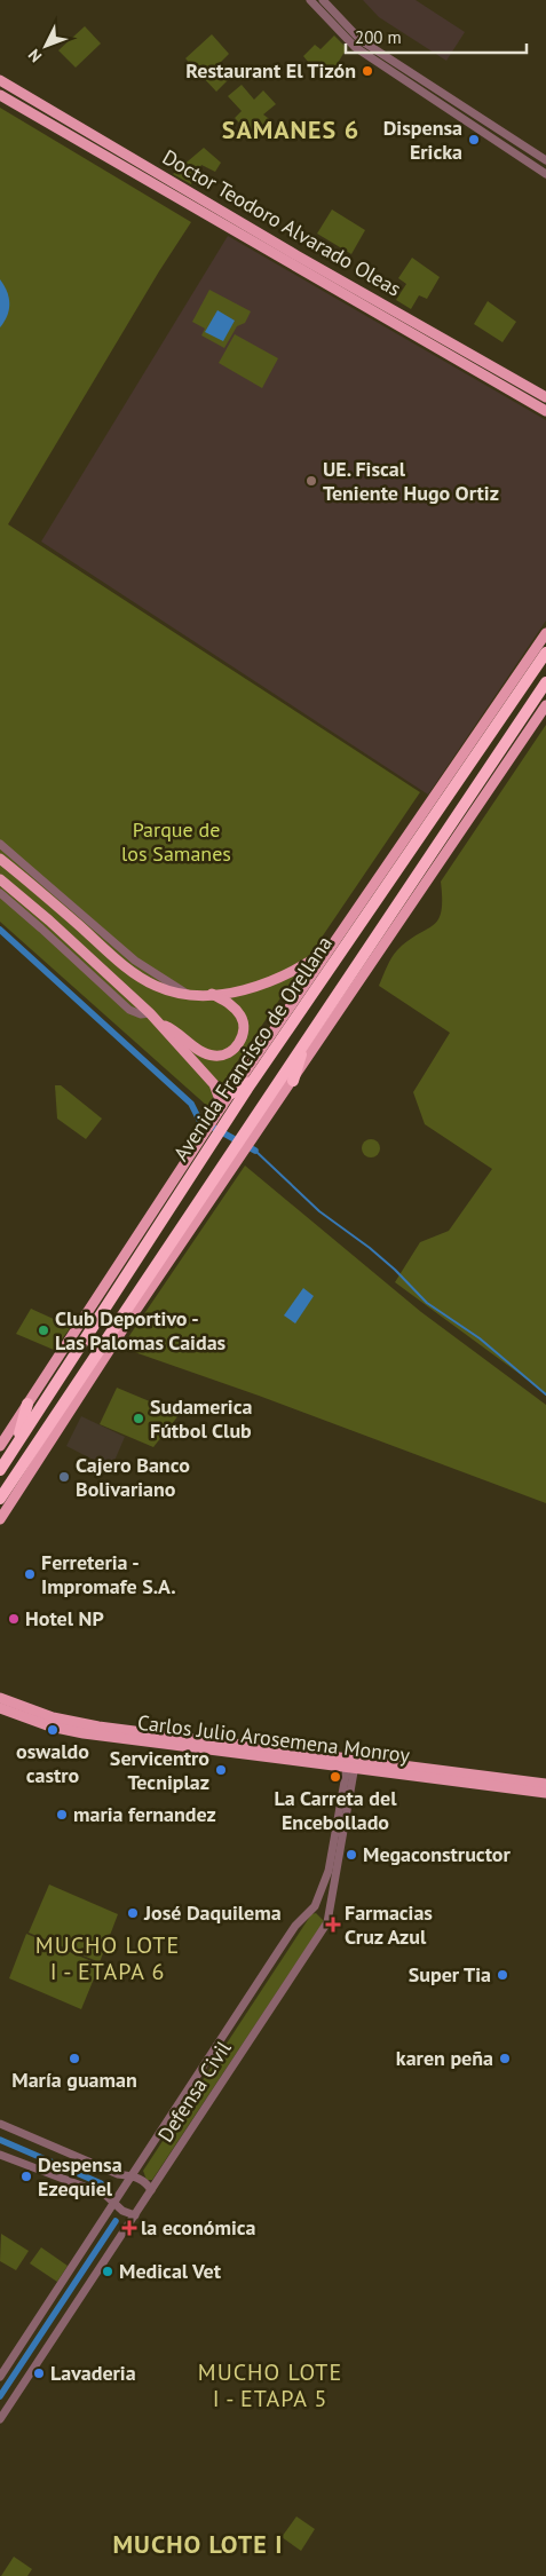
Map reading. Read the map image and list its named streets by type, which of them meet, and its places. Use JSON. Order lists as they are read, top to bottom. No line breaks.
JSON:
{"streets":{"highway":["Avenida Francisco de Orellana"],"main road":["Doctor Teodoro Alvarado Oleas","Carlos Julio Arosemena Monroy"],"street":["Defensa Civil"]},"crossings":[["Carlos Julio Arosemena Monroy","Defensa Civil"]],"districts":["SAMANES 6","MUCHO LOTE I - ETAPA 6","MUCHO LOTE I - ETAPA 5","MUCHO LOTE I"],"parks":["Parque de los Samanes"],"places":{"other":["Restaurant El Tizón","Dispensa Ericka","UE. Fiscal Teniente Hugo Ortiz","Club Deportivo - Las Palomas Caidas","Sudamerica Fútbol Club","Cajero Banco Bolivariano","Ferreteria - Impromafe S.A.","Hotel NP","oswaldo castro","Servicentro Tecniplaz","La Carreta del Encebollado","maria fernandez","Megaconstructor","José Daquilema","Super Tia","María guaman","karen peña","Despensa Ezequiel","Medical Vet","Lavaderia"],"health":["Farmacias Cruz Azul","la económica"]},"scale_bar":"200 m","north":"bottom left"}
